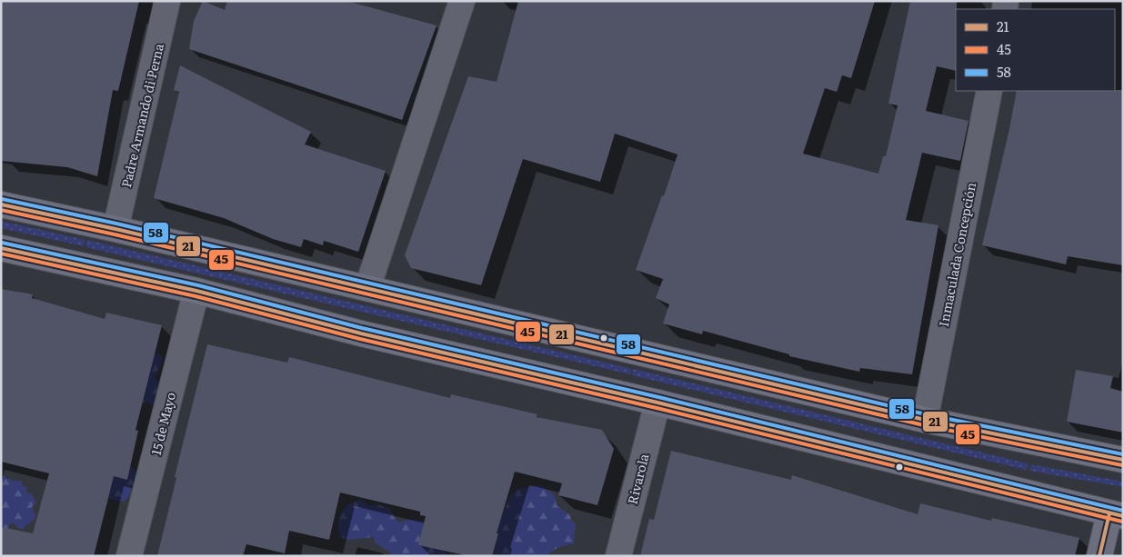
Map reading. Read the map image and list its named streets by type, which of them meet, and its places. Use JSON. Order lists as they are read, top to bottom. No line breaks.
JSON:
{"streets":{"street":["Padre Armando di Perna","Inmaculada Concepción","15 de Mayo","Rivarola"]},"lines":["transit line 58","transit line 21","transit line 45"],"legend":["21","45","58"]}
